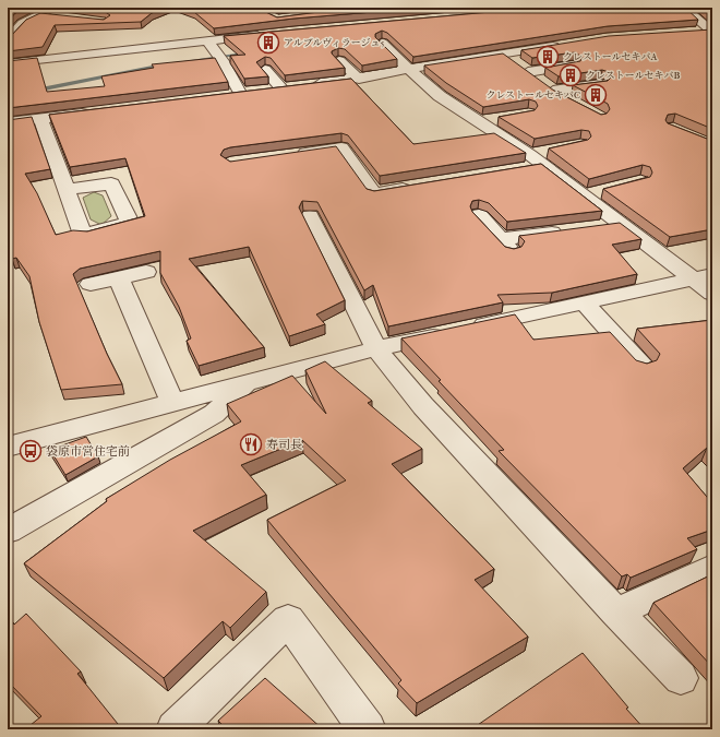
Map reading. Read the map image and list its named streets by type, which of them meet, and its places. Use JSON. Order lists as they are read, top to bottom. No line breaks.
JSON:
{"places":{"building":["アルブルヴィラージュ5","クレストールセキバA","クレストールセキバB","クレストールセキバC"],"restaurant":["寿司長"],"bus stop":["袋原市営住宅前"]}}
